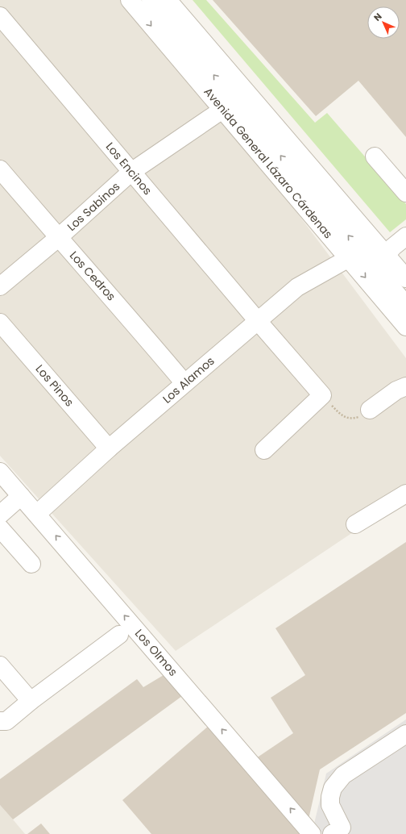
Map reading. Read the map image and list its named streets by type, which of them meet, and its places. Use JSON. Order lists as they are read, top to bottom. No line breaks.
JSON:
{"streets":{"street":["Avenida General Lázaro Cárdenas","Los Encinos","Los Sabinos","Los Cedros","Los Alamos","Los Pinos","Los Olmos"]},"crossings":[["Avenida General Lázaro Cárdenas","Los Sabinos"],["Avenida General Lázaro Cárdenas","Los Alamos"],["Los Encinos","Los Sabinos"],["Los Encinos","Los Alamos"],["Los Sabinos","Los Cedros"],["Los Cedros","Los Alamos"],["Los Alamos","Los Pinos"],["Los Alamos","Los Olmos"]],"one_way":["Los Olmos"],"north":"top left"}
